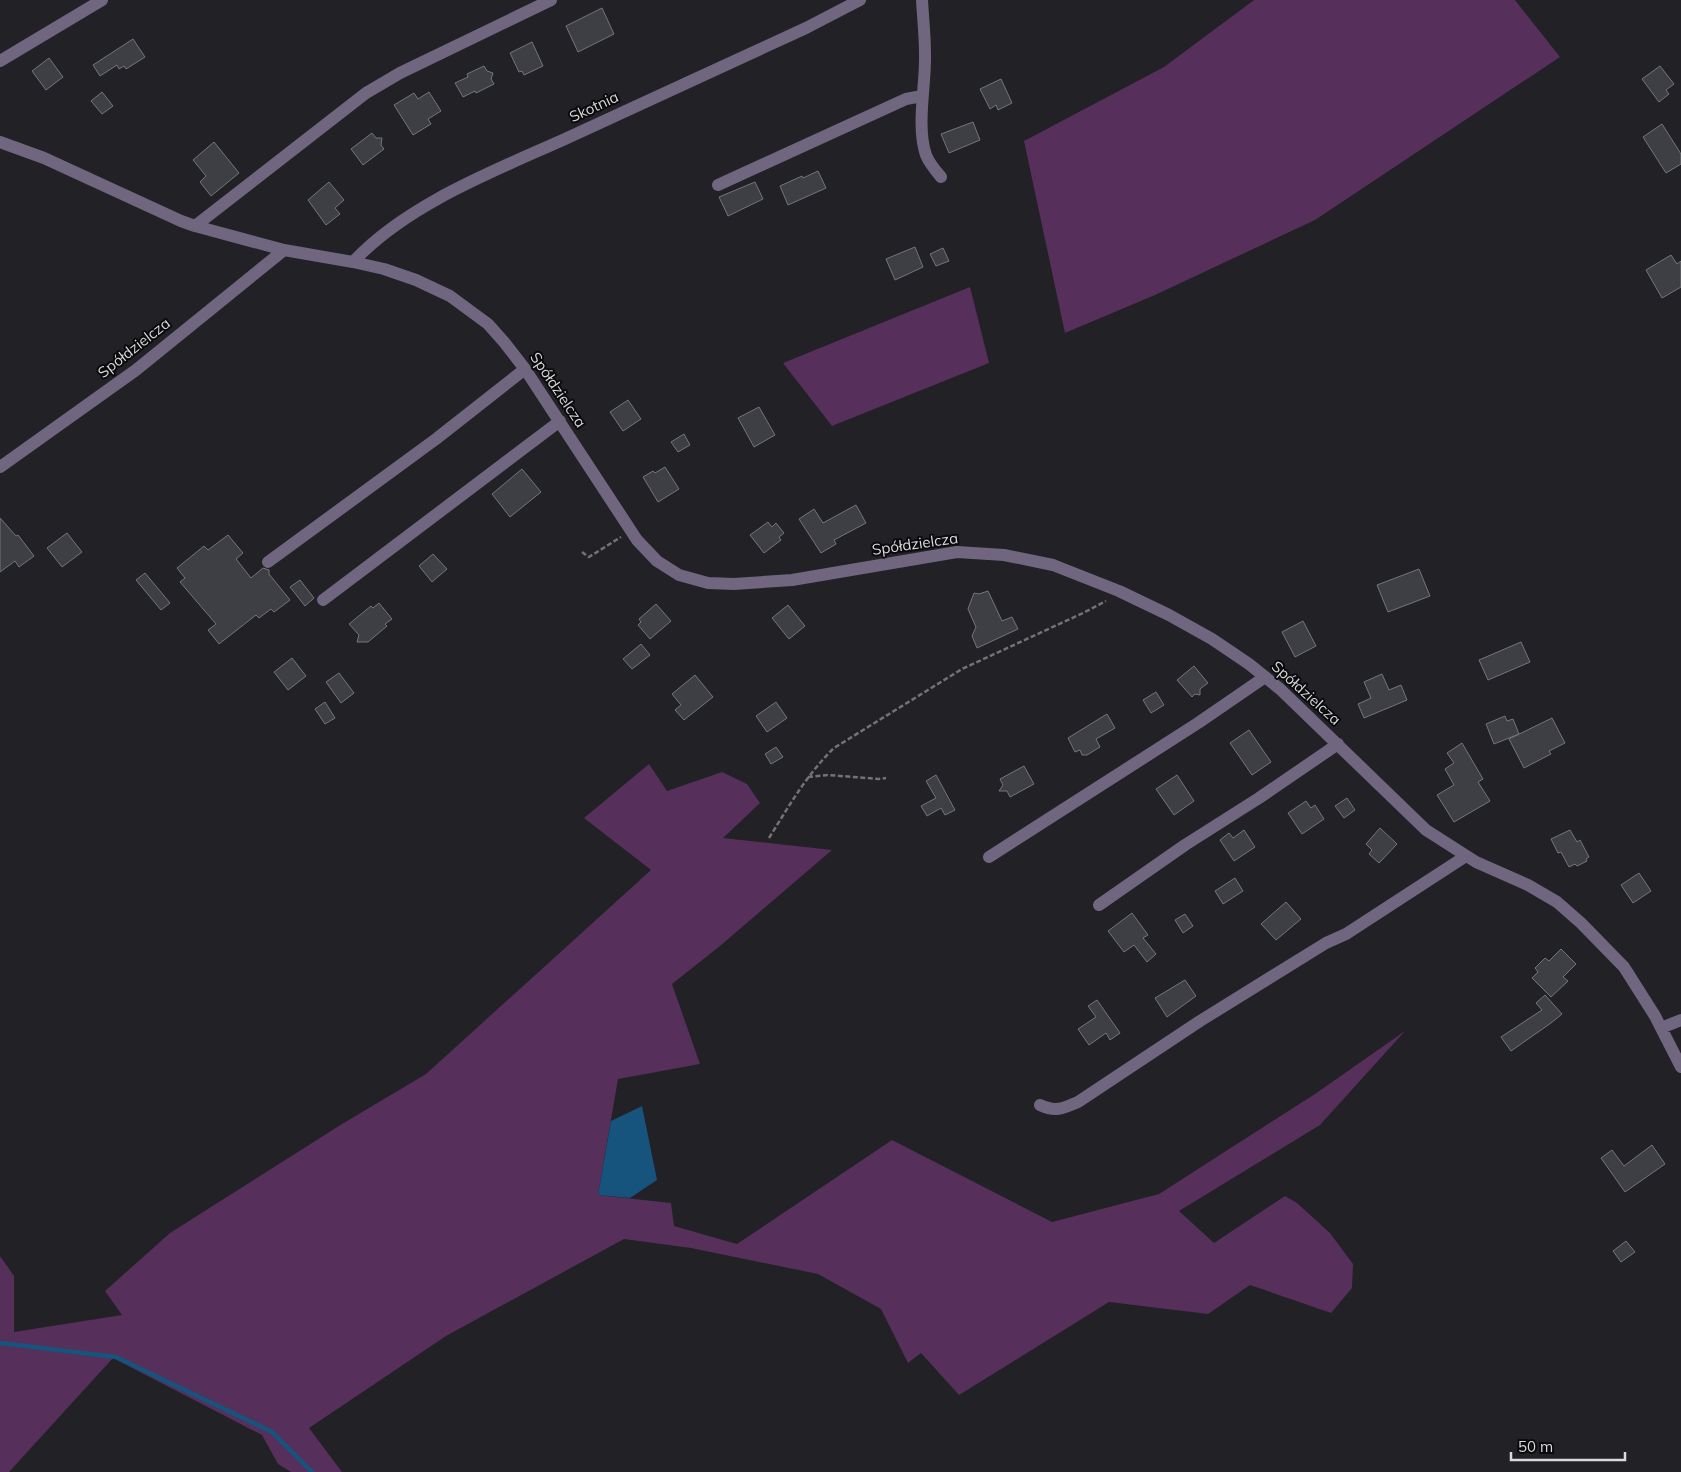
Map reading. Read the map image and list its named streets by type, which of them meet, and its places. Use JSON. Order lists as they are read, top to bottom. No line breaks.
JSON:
{"streets":{"street":["Skotnia","Spółdzielcza"]},"crossings":[["Skotnia","Spółdzielcza"]],"scale_bar":"50 m"}
